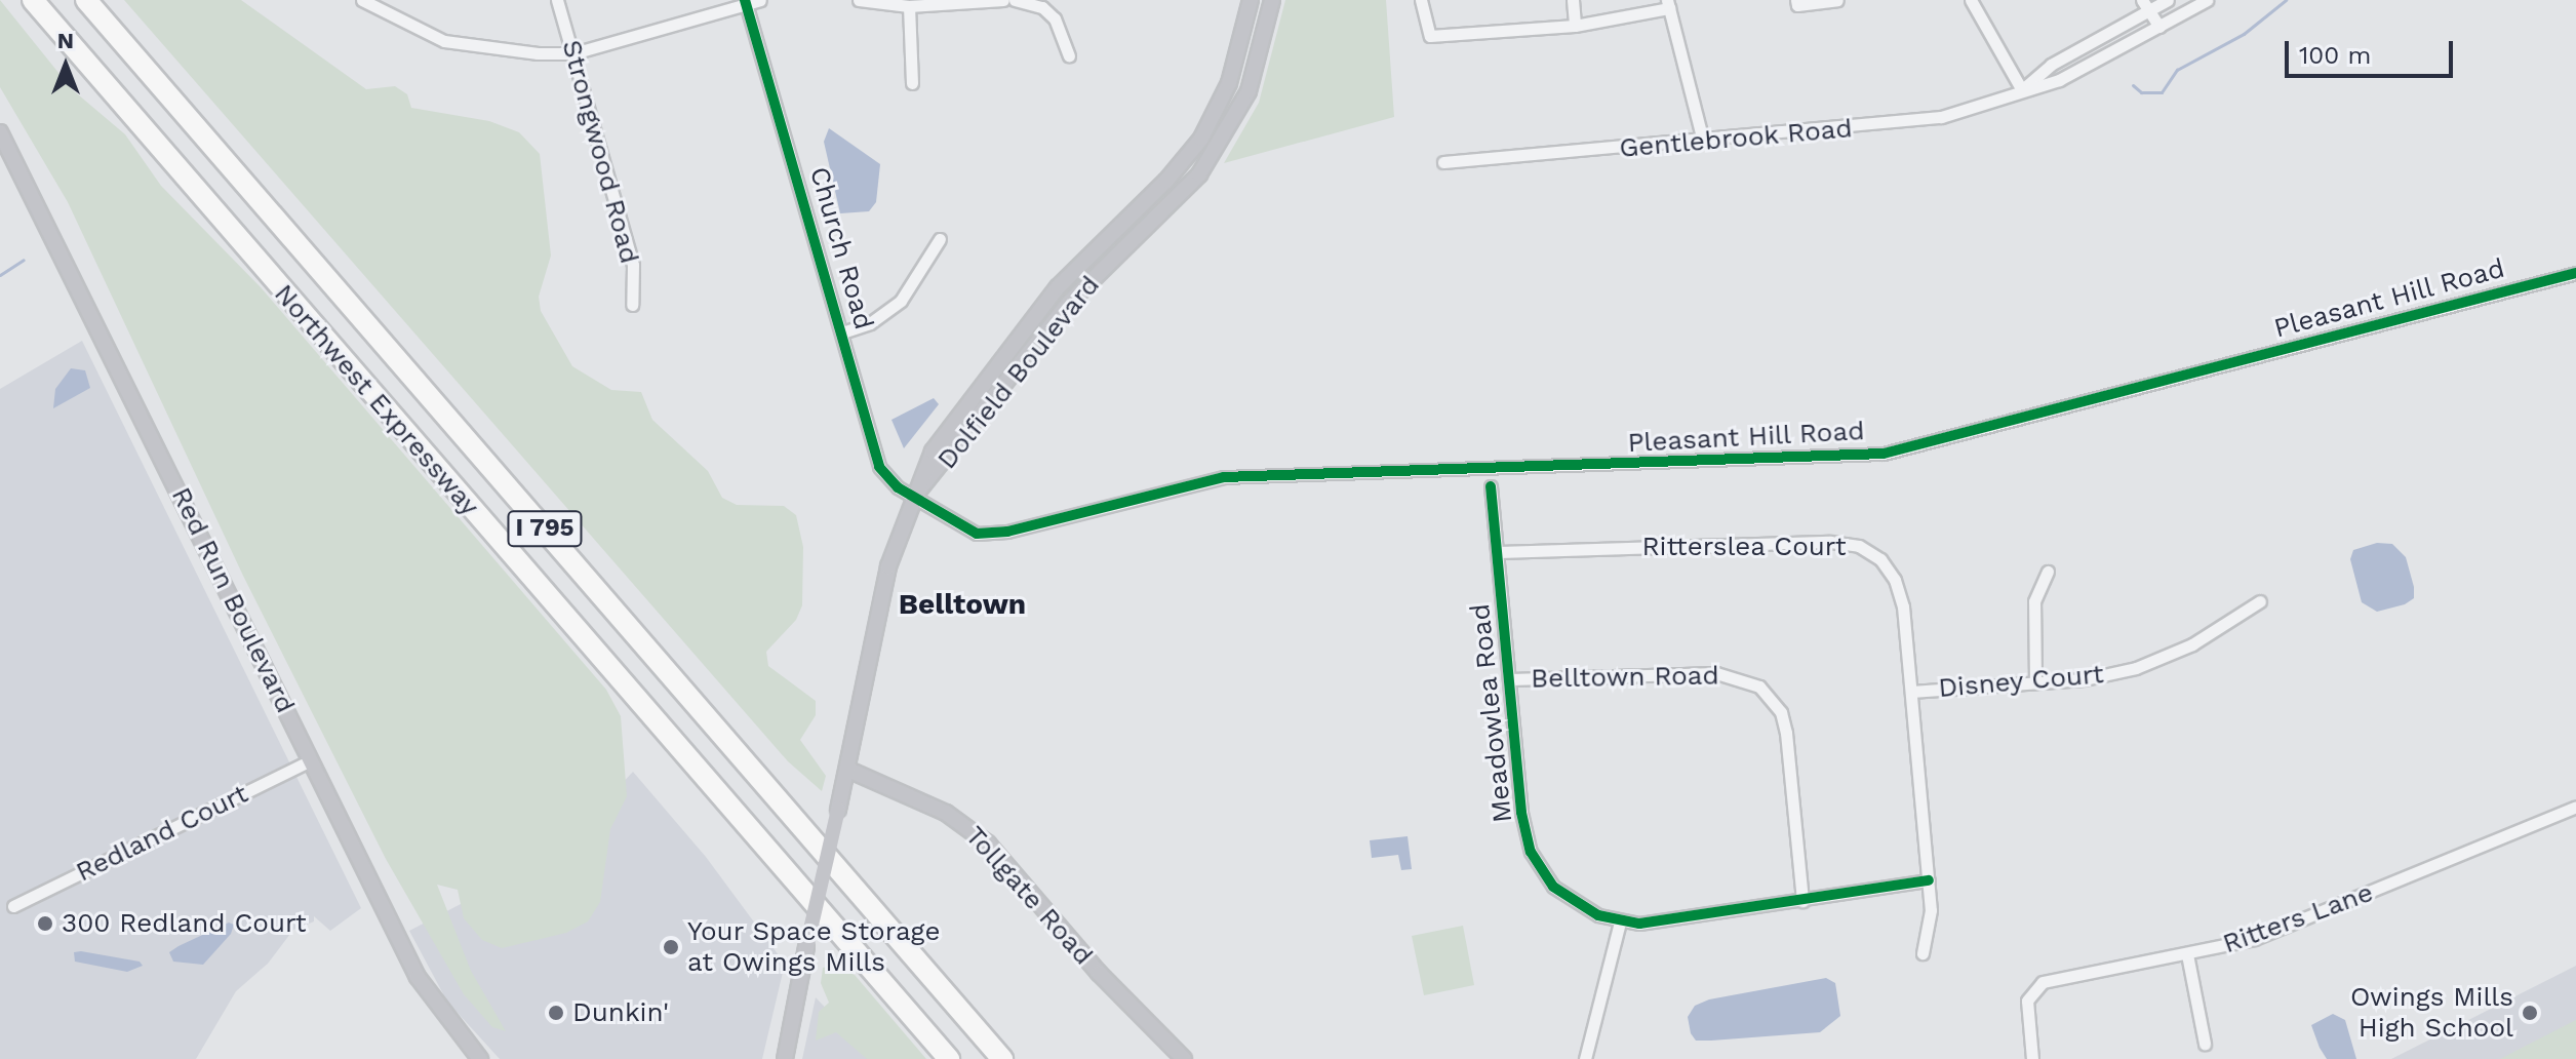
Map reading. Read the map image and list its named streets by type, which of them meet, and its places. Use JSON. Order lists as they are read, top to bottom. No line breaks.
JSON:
{"streets":{"highway":["Northwest Expressway","I 795"],"main road":["Dolfield Boulevard","Red Run Boulevard","Tollgate Road"],"street":["Gentlebrook Road","Strongwood Road","Church Road","Pleasant Hill Road","Ritterslea Court","Belltown Road","Disney Court","Meadowlea Road","Redland Court","Ritters Lane"]},"crossings":[["Church Road","Pleasant Hill Road"],["Church Road","Dolfield Boulevard"],["Pleasant Hill Road","Dolfield Boulevard"],["Dolfield Boulevard","Tollgate Road"],["Ritterslea Court","Disney Court"],["Ritterslea Court","Meadowlea Road"],["Red Run Boulevard","Redland Court"],["Belltown Road","Meadowlea Road"]],"districts":["Belltown"],"places":["300 Redland Court","Your Space Storage at Owings Mills","Dunkin'","Owings Mills High School"],"scale_bar":"100 m","north":"top"}
